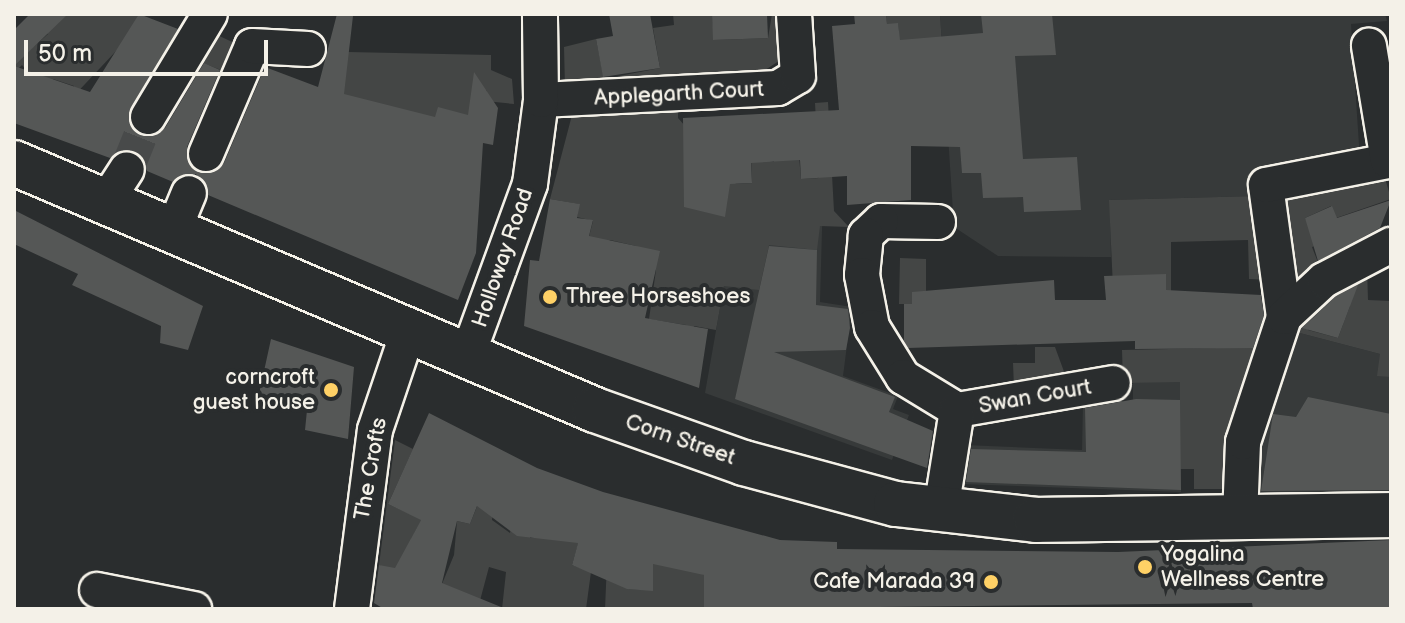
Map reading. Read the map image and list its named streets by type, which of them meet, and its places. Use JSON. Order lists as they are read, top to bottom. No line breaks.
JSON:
{"streets":{"street":["Applegarth Court","Holloway Road","Swan Court","Corn Street","The Crofts"]},"crossings":[["Applegarth Court","Holloway Road"],["Holloway Road","Corn Street"],["Swan Court","Corn Street"],["Corn Street","The Crofts"]],"places":["Three Horseshoes","corncroft guest house","Yogalina Wellness Centre","Cafe Marada 39"],"scale_bar":"50 m"}
